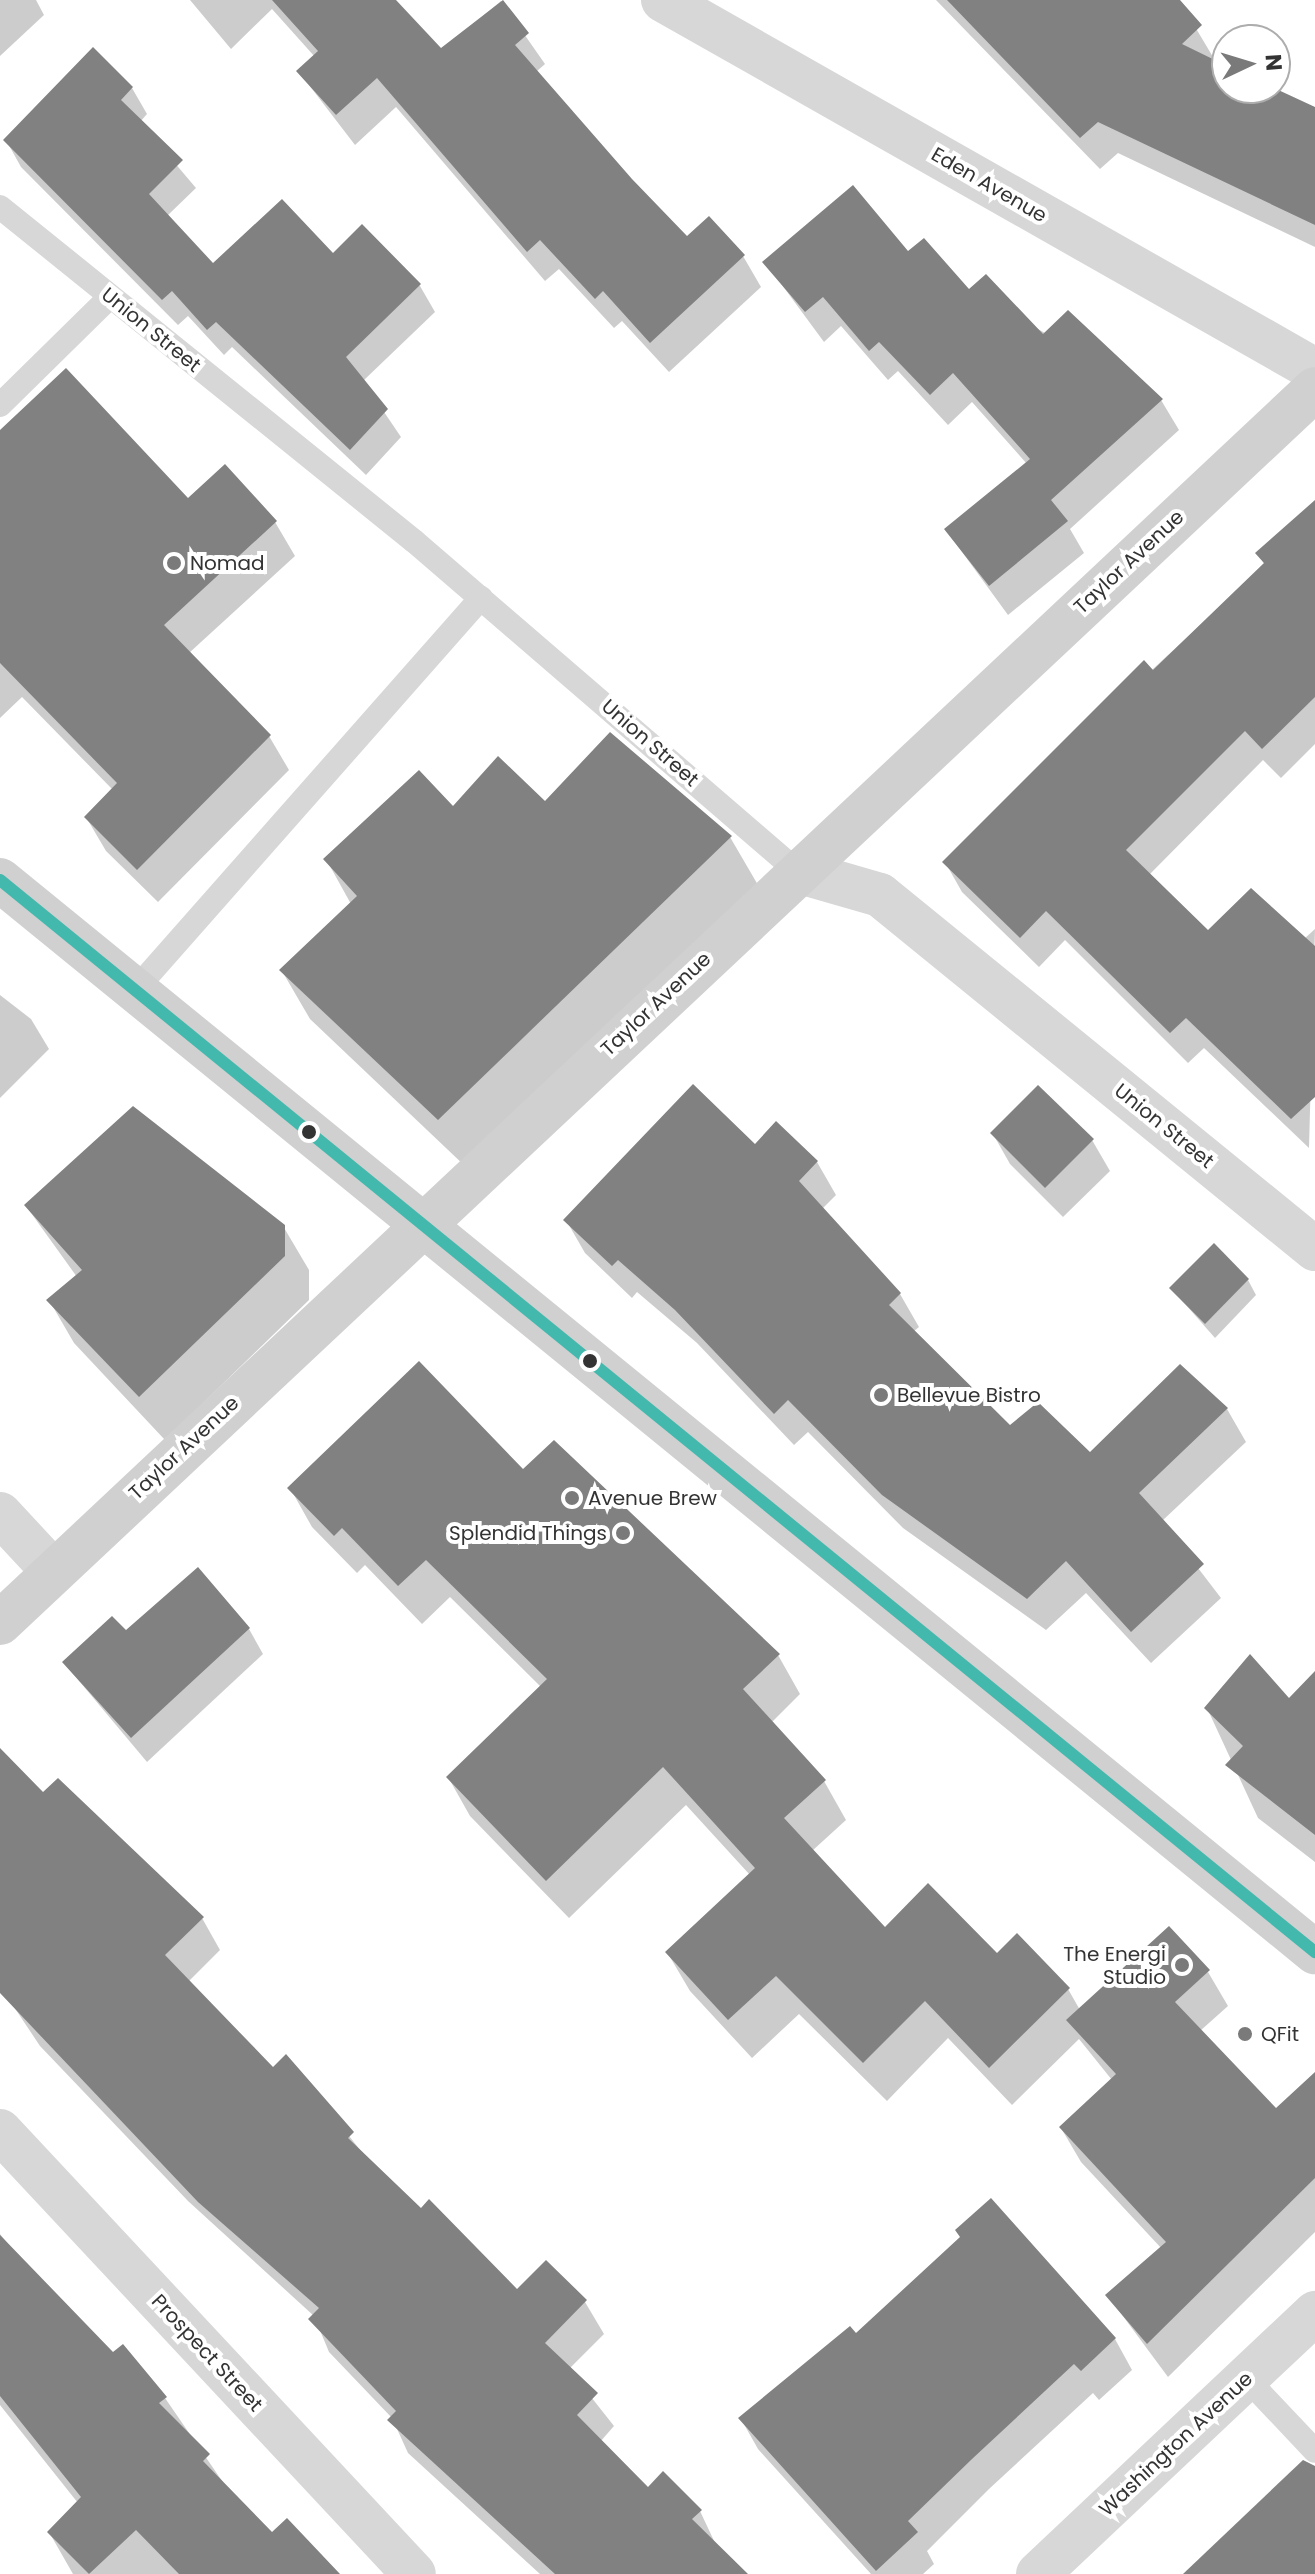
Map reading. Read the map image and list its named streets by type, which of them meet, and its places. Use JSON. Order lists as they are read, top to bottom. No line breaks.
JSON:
{"streets":{"street":["Eden Avenue","Union Street","Taylor Avenue","Prospect Street","Washington Avenue"]},"crossings":[["Union Street","Taylor Avenue"]],"places":["Nomad","Bellevue Bistro","Avenue Brew","Splendid Things","The Energi Studio","QFit"],"north":"right"}
